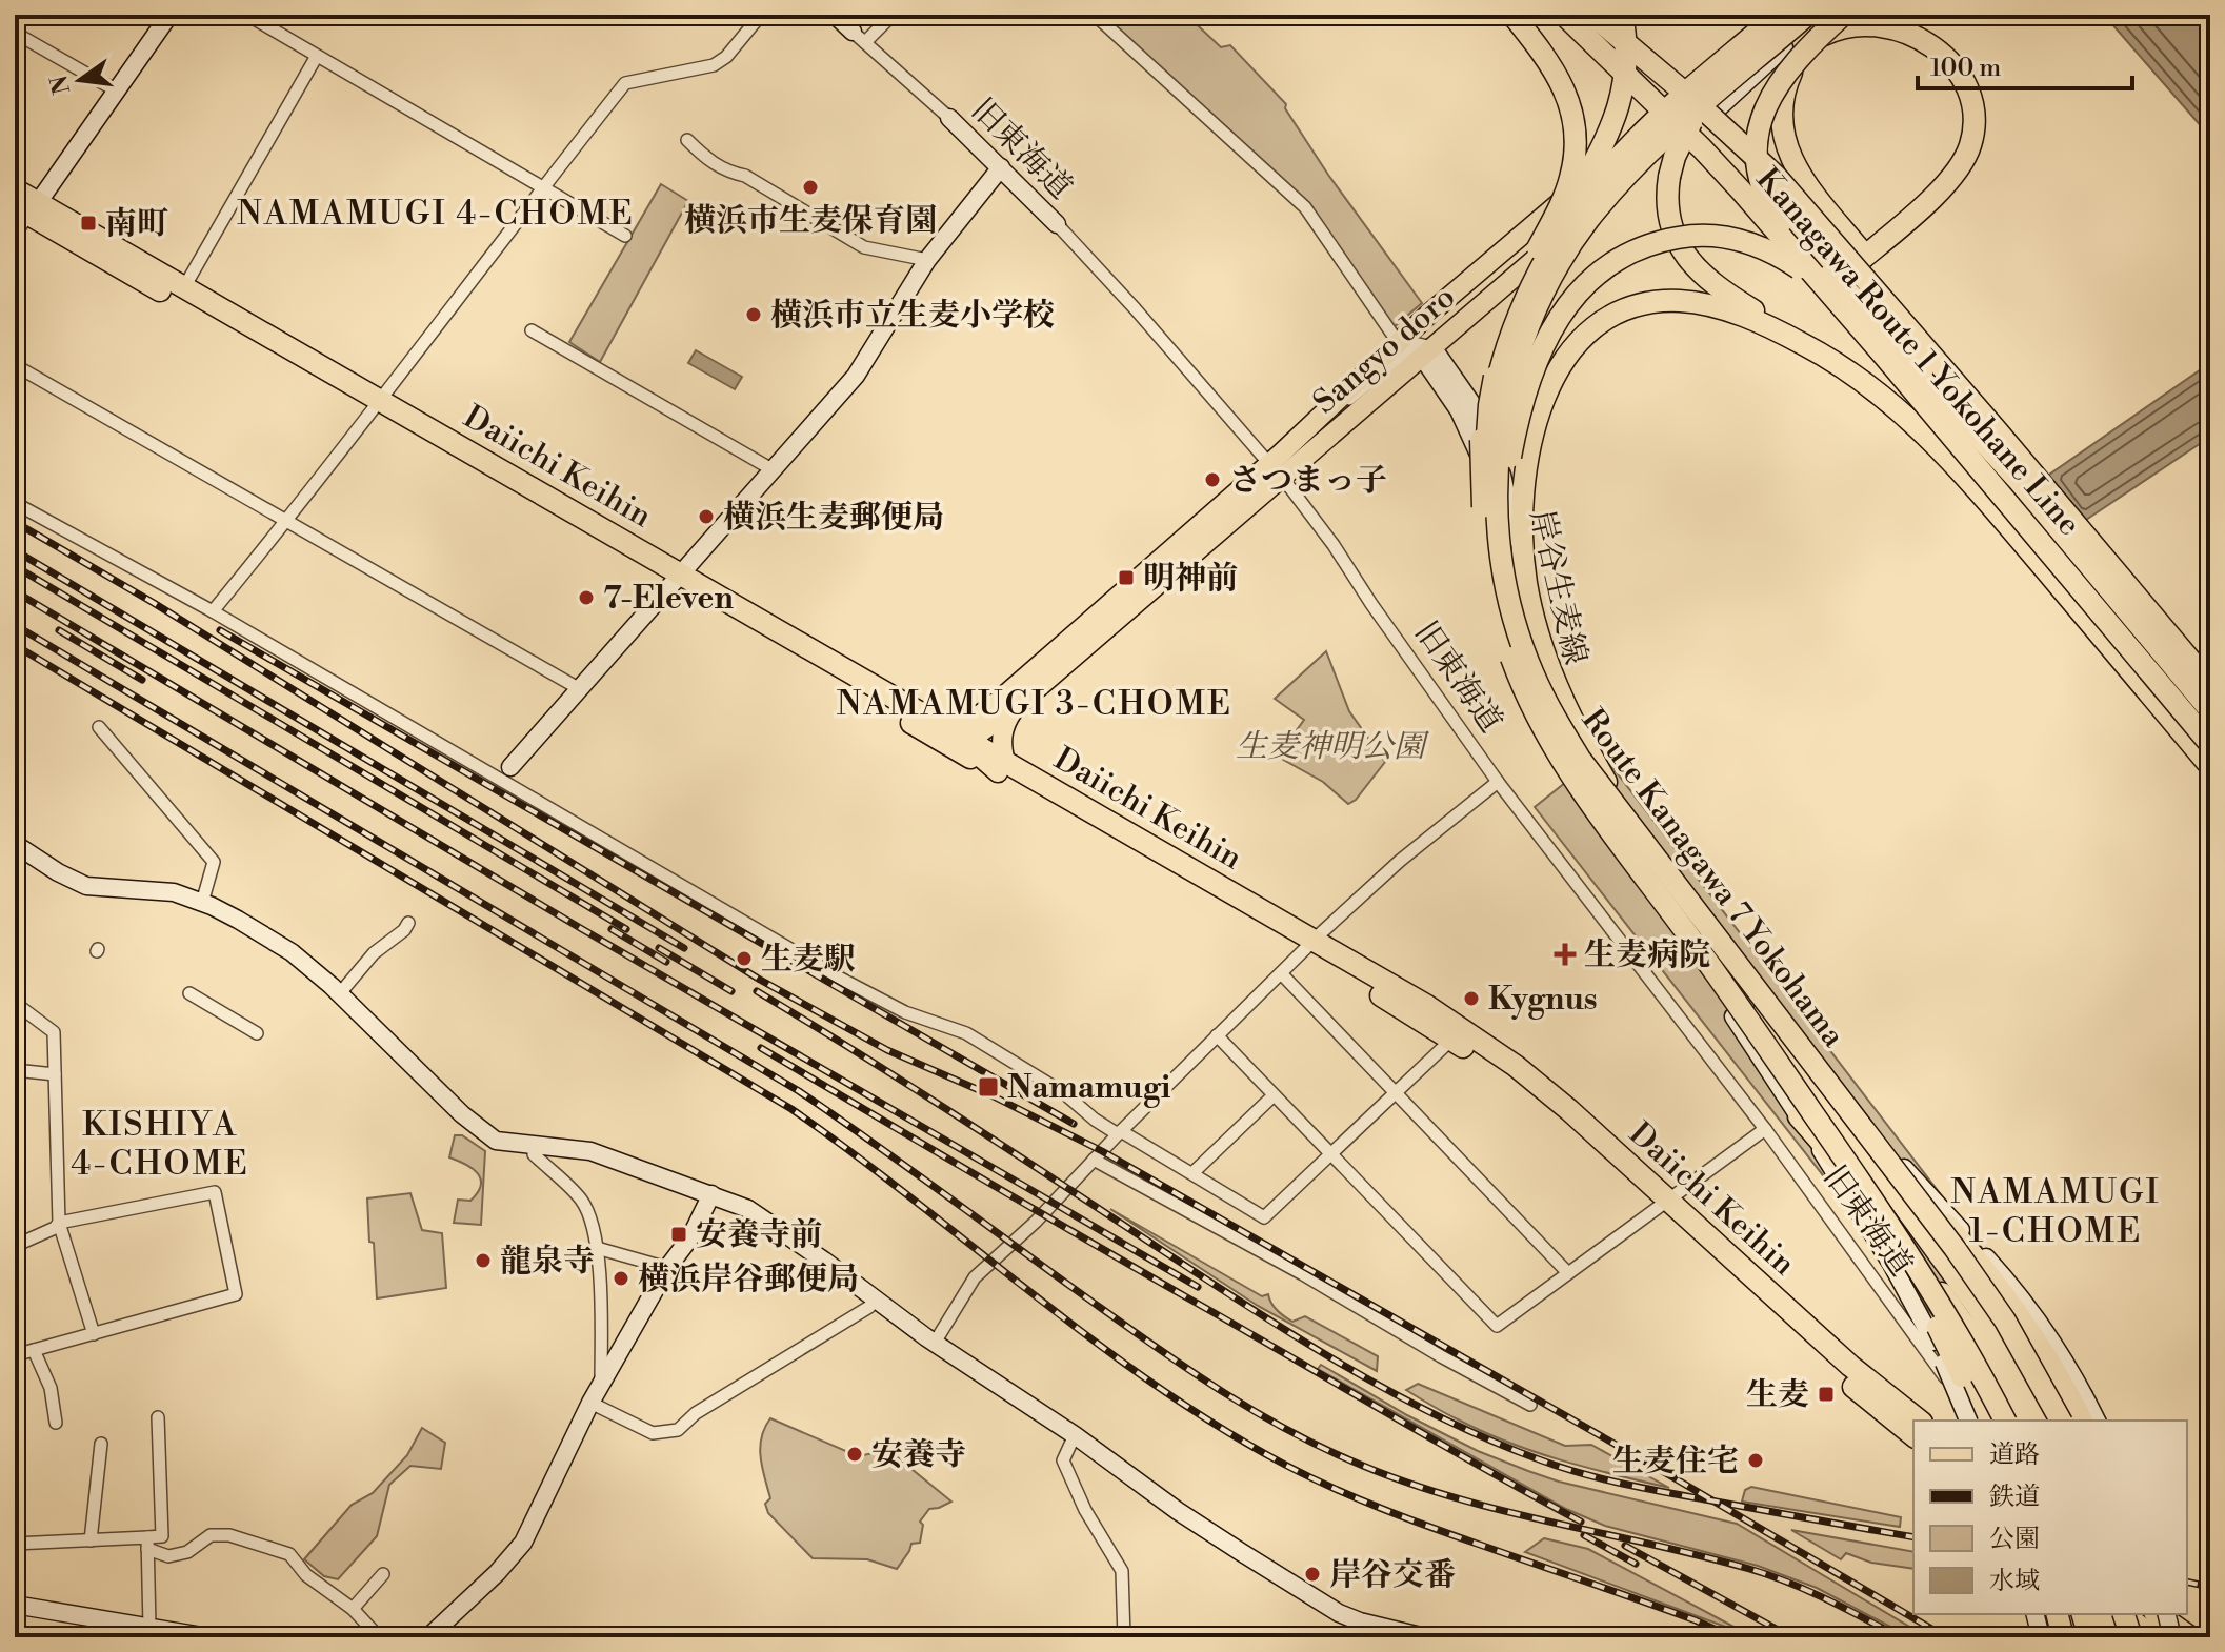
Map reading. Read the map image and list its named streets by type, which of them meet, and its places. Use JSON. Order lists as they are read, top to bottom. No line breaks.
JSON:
{"streets":{"highway":["Kanagawa Route 1 Yokohane Line","Daiichi Keihin","Route Kanagawa 7 Yokohama"],"main road":["Sangyo doro"],"street":["旧東海道","岸谷生麦線"]},"crossings":[["旧東海道","Sangyo doro"],["Sangyo doro","Daiichi Keihin"],["Sangyo doro","岸谷生麦線"]],"districts":["NAMAMUGI 4-CHOME","NAMAMUGI 3-CHOME","KISHIYA 4-CHOME","NAMAMUGI 1-CHOME"],"parks":["生麦神明公園"],"places":{"other":["横浜市生麦保育園","横浜市立生麦小学校","さつまっ子","横浜生麦郵便局","7-Eleven","生麦駅","Kygnus","龍泉寺","横浜岸谷郵便局","安養寺","生麦住宅","岸谷交番"],"transit":["南町","明神前","Namamugi","安養寺前","生麦"],"health":["生麦病院"]},"legend":["道路","鉄道","公園","水域"],"scale_bar":"100 m","north":"left"}
